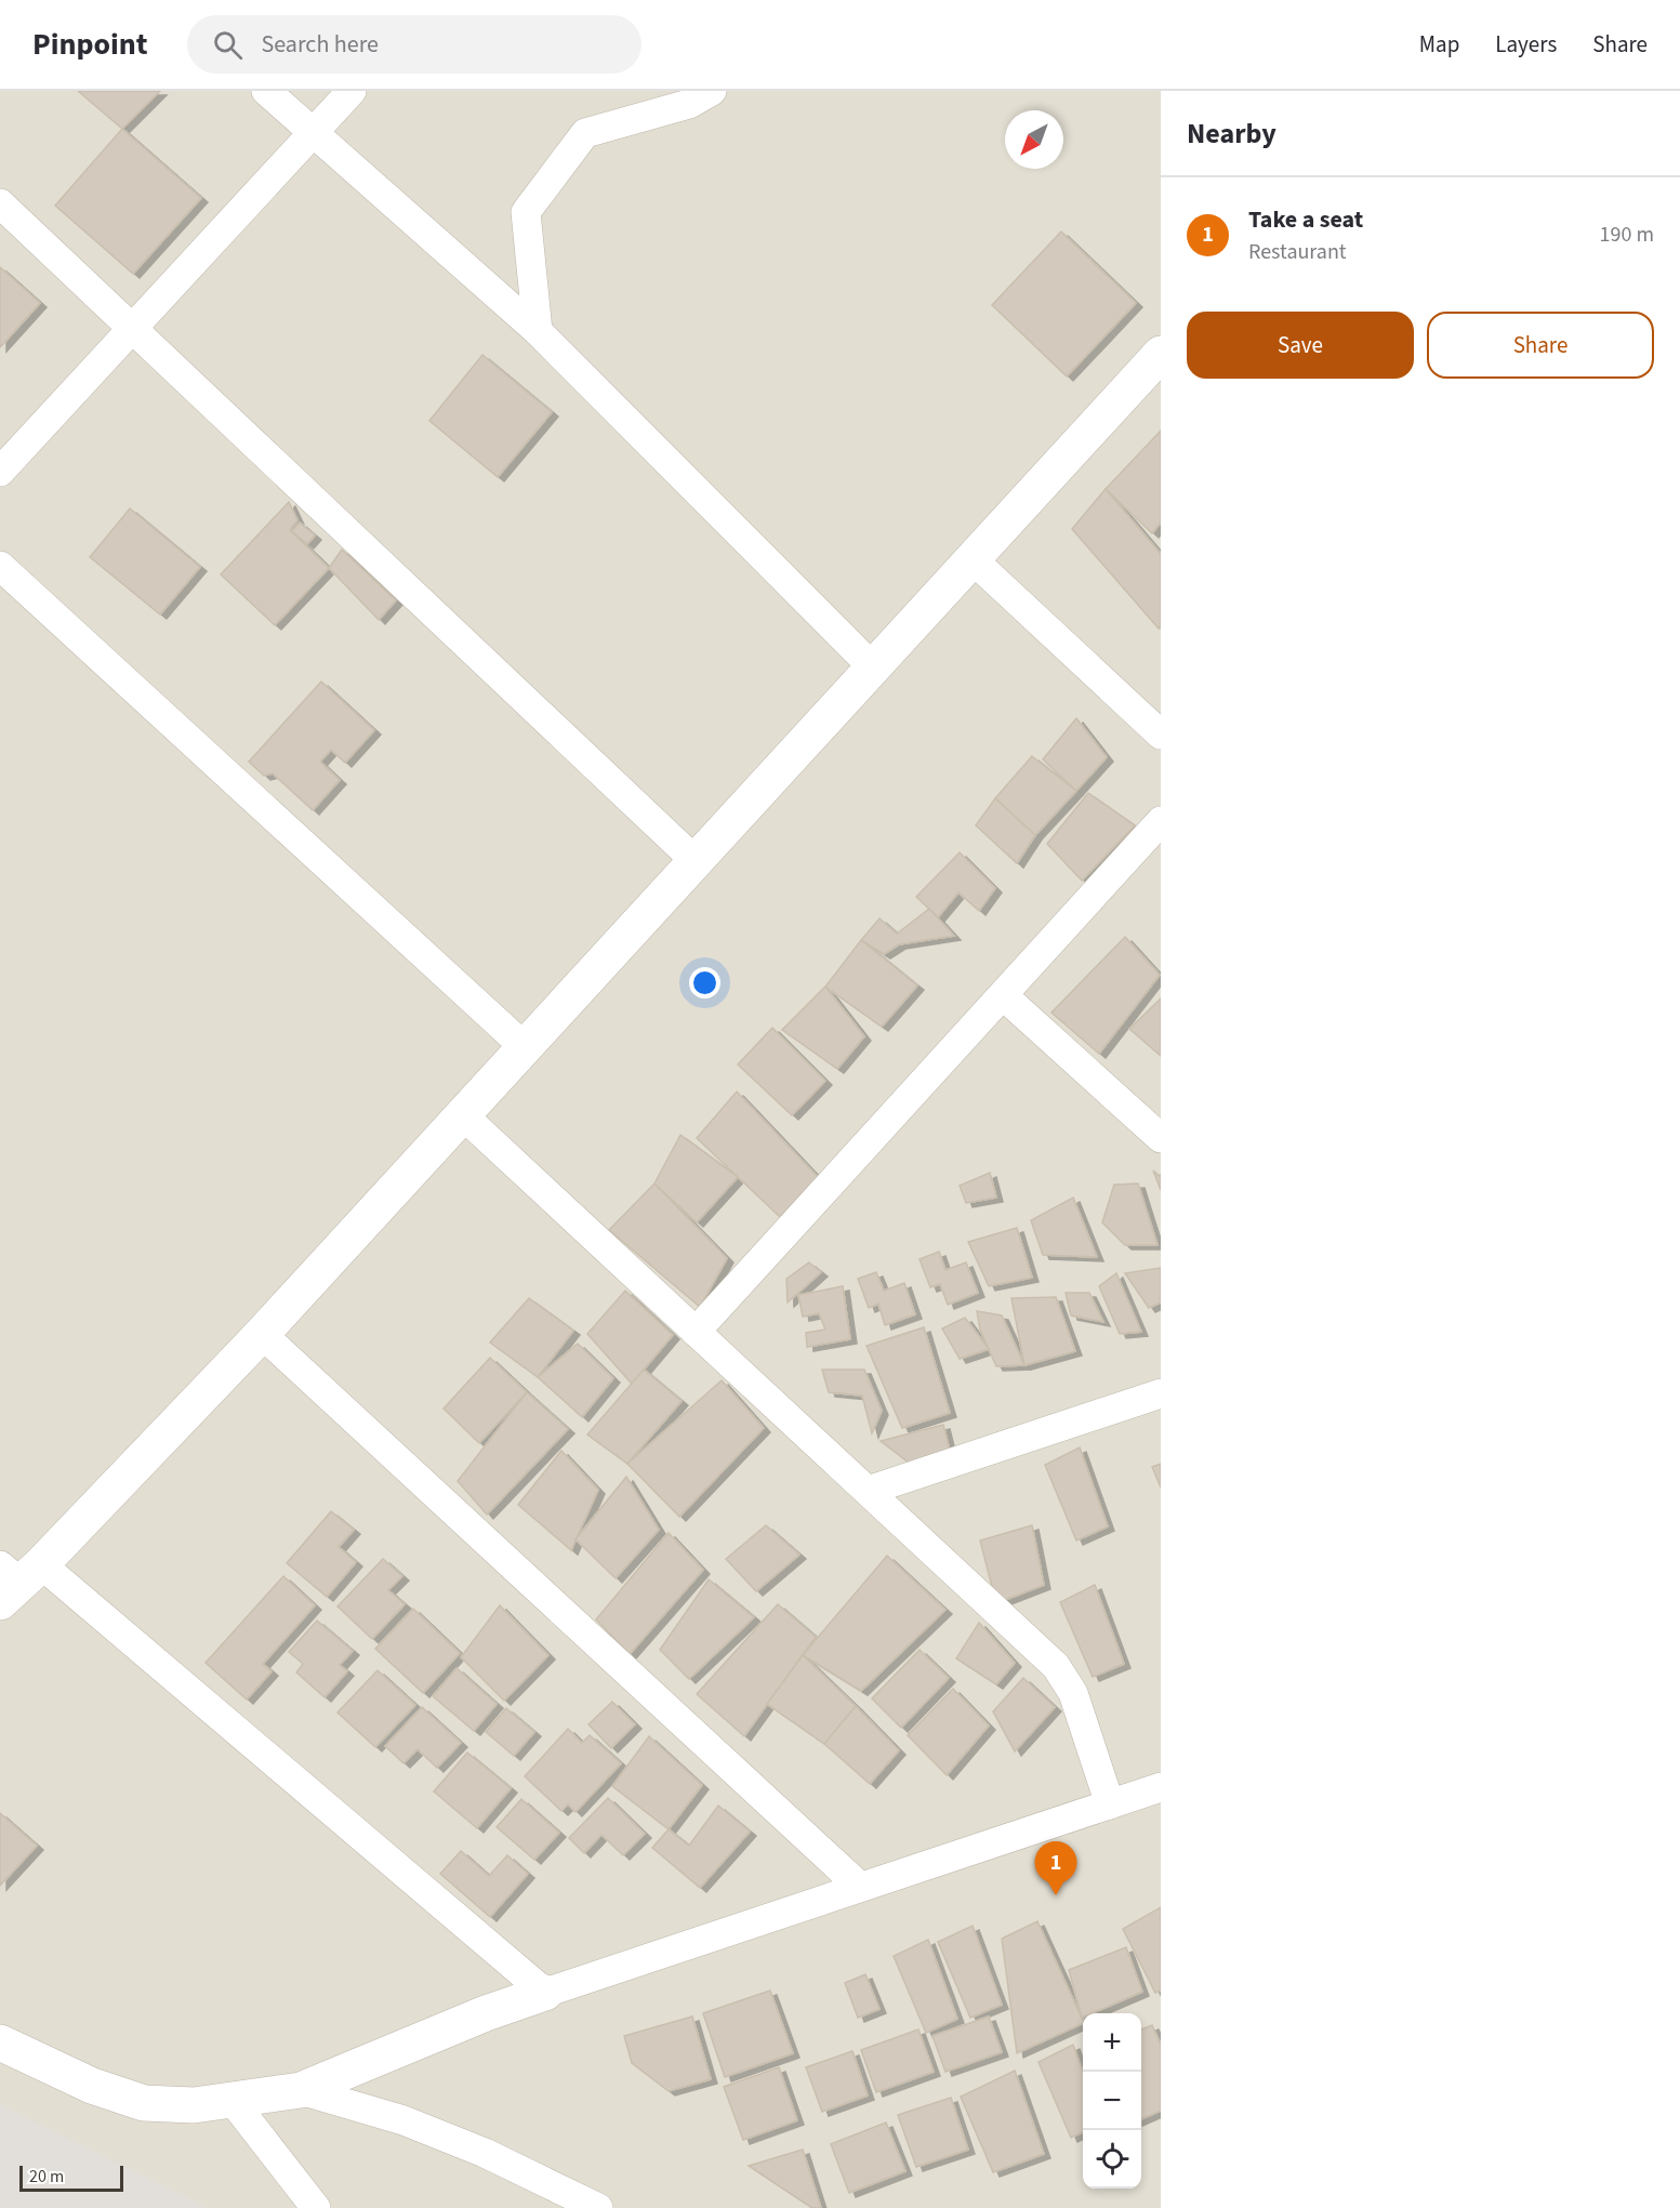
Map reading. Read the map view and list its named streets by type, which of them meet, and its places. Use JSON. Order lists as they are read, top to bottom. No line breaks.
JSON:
{"scale_bar":"20 m","north":"bottom left","page":{"header":"Pinpoint","search":"Search here","nav":["Map","Layers","Share"],"heading":"Nearby","list":[{"mark":"1","name":"Take a seat","note":"Restaurant","value":"190 m"}],"buttons":["Save","Share"],"pins":"1","map_buttons":["+","−"],"scale":"20 m"}}
